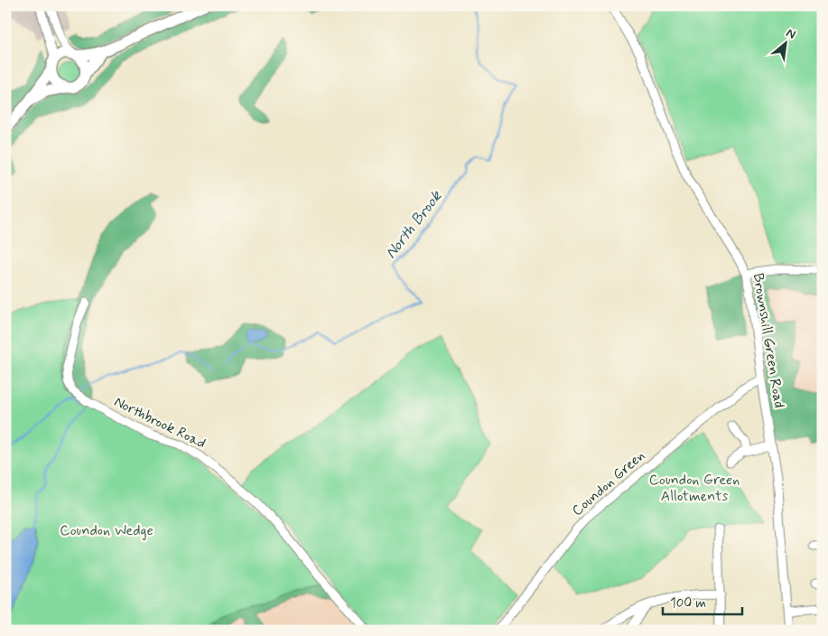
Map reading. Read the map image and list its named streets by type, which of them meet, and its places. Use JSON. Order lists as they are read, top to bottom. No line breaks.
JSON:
{"streets":{"street":["Brownshill Green Road","Northbrook Road","Coundon Green"]},"crossings":[["Brownshill Green Road","Coundon Green"]],"water":["North Brook"],"parks":["Coundon Green Allotments","Coundon Wedge"],"scale_bar":"100 m","north":"top right"}
